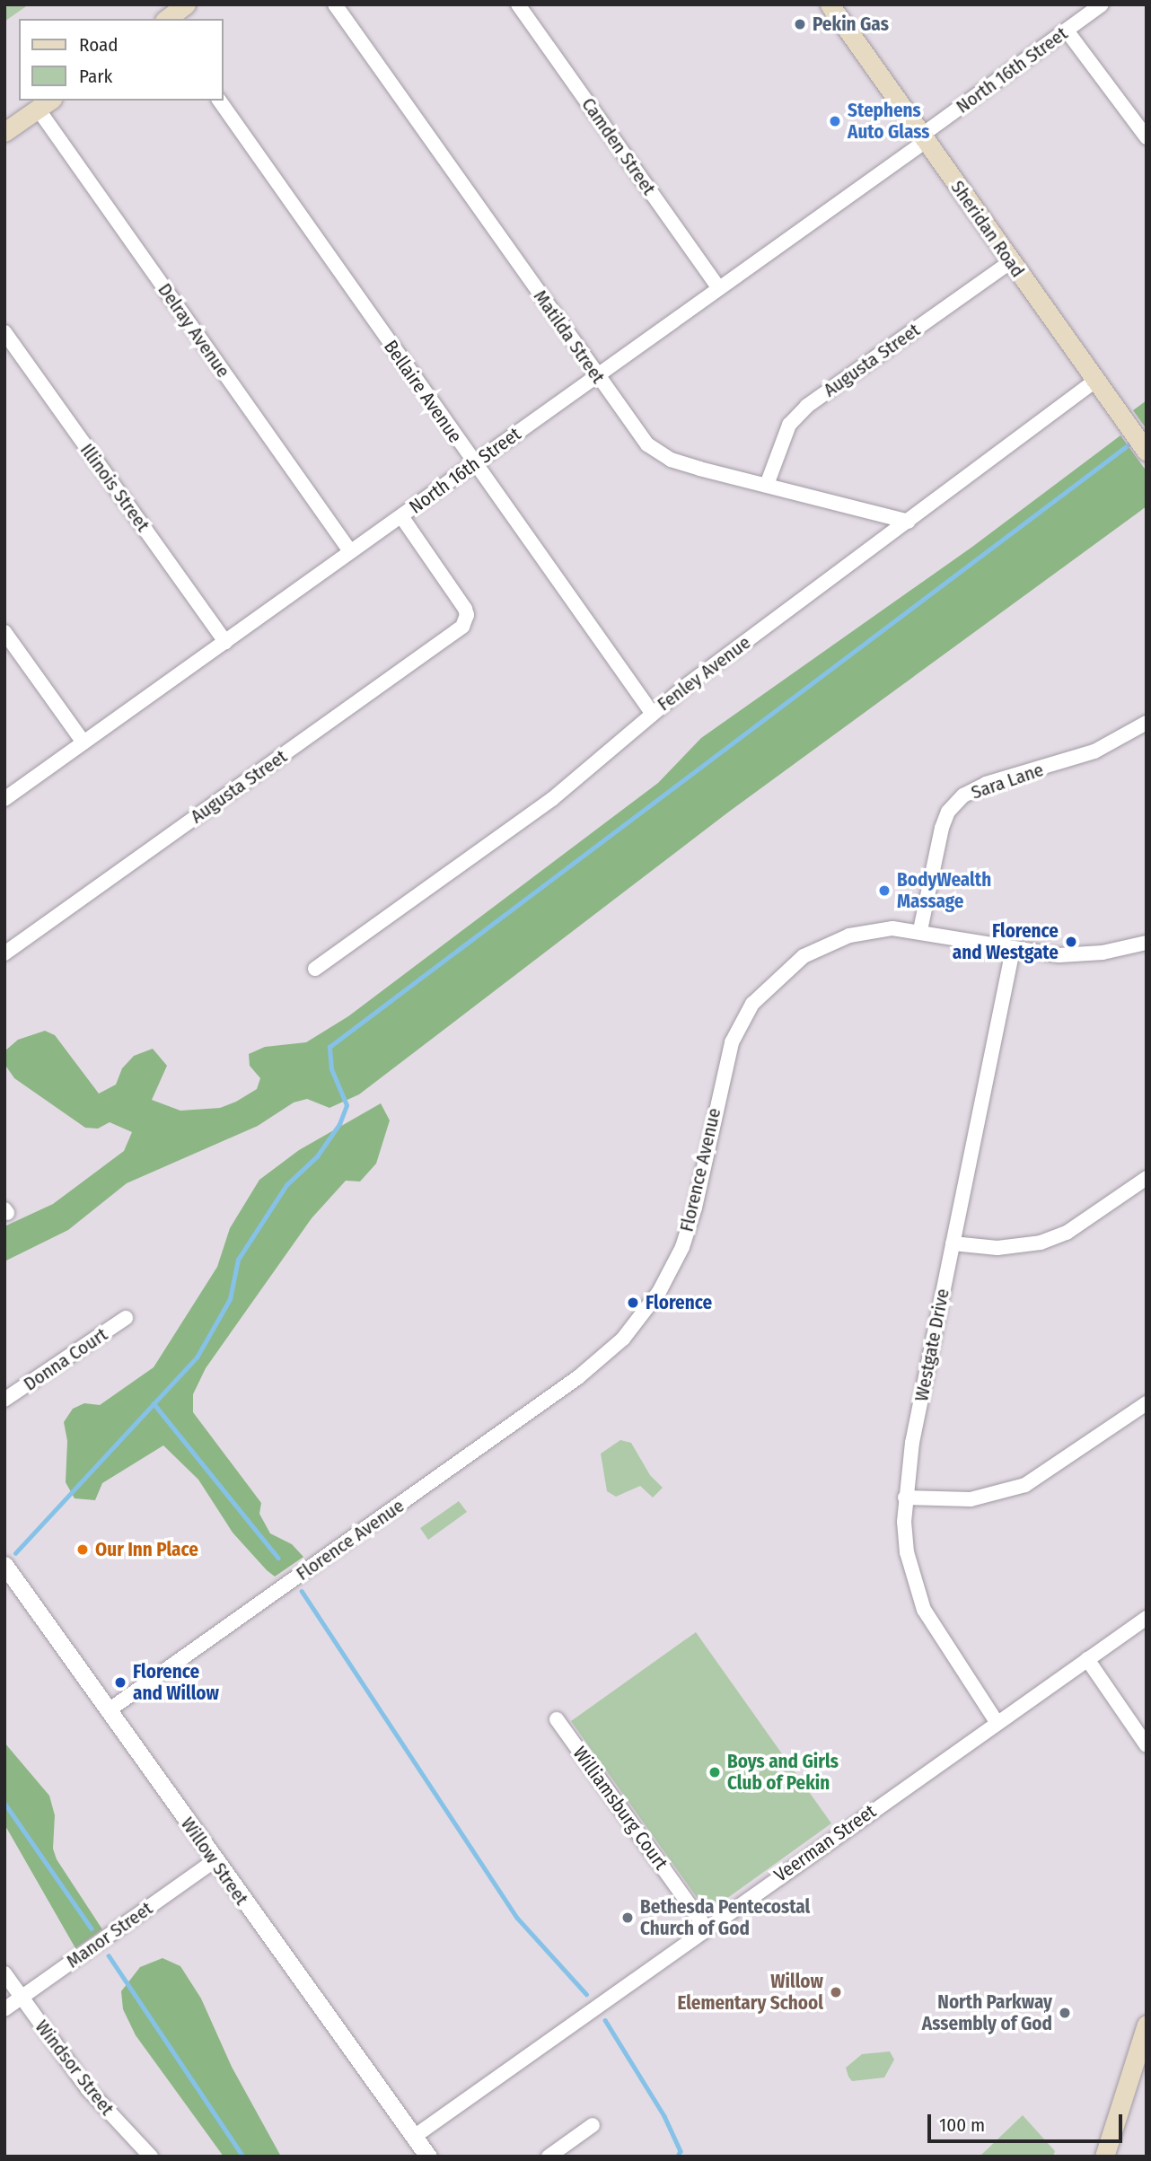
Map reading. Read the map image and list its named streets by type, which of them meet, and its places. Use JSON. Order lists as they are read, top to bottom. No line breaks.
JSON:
{"streets":{"main road":["Sheridan Road"],"street":["North 16th Street","Camden Street","Delray Avenue","Matilda Street","Augusta Street","Bellaire Avenue","Illinois Street","Fenley Avenue","Sara Lane","Florence Avenue","Westgate Drive","Donna Court","Williamsburg Court","Veerman Street","Willow Street","Manor Street","Windsor Street"]},"crossings":[["North 16th Street","Camden Street"],["North 16th Street","Sheridan Road"],["North 16th Street","Delray Avenue"],["North 16th Street","Matilda Street"],["North 16th Street","Augusta Street"],["North 16th Street","Bellaire Avenue"],["North 16th Street","Illinois Street"],["Sheridan Road","Augusta Street"],["Sheridan Road","Fenley Avenue"],["Matilda Street","Augusta Street"],["Matilda Street","Fenley Avenue"],["Bellaire Avenue","Fenley Avenue"],["Sara Lane","Florence Avenue"],["Florence Avenue","Westgate Drive"],["Florence Avenue","Willow Street"],["Westgate Drive","Veerman Street"],["Williamsburg Court","Veerman Street"],["Veerman Street","Willow Street"],["Willow Street","Manor Street"],["Manor Street","Windsor Street"]],"places":["Pekin Gas","Stephens Auto Glass","BodyWealth Massage","Florence and Westgate","Florence","Our Inn Place","Florence and Willow","Boys and Girls Club of Pekin","Bethesda Pentecostal Church of God","Willow Elementary School","North Parkway Assembly of God"],"legend":["Road","Park"],"scale_bar":"100 m"}
